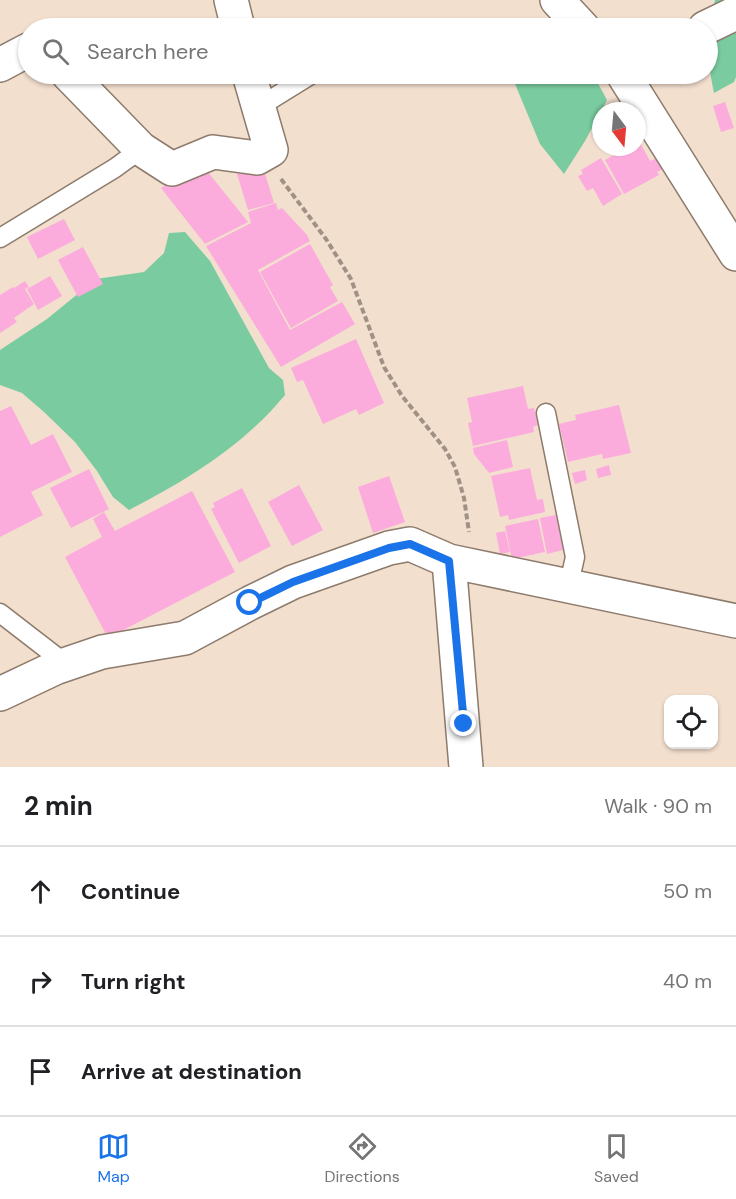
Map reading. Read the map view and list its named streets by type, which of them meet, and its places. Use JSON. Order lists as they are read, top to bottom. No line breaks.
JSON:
{"north":"bottom","page":{"search":"Search here","heading":["2 min","Walk · 90 m"],"list":[["Continue","50 m"],["Turn right","40 m"],"Arrive at destination"],"nav":["Map","Directions","Saved"]}}
